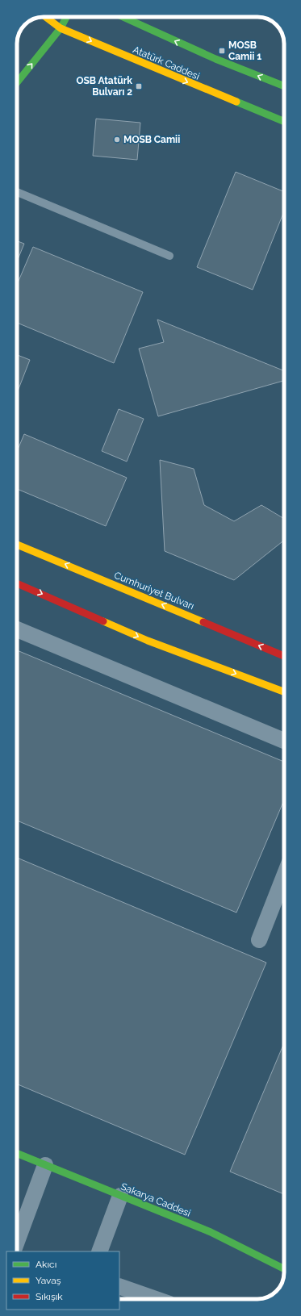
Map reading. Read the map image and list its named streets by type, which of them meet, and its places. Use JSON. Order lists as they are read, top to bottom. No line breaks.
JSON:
{"streets":{"main road":["Atatürk Caddesi","Cumhuriyet Bulvarı","Sakarya Caddesi"]},"places":{"transit":["MOSB Camii 1","OSB Atatürk Bulvarı 2"],"other":["MOSB Camii"]},"legend":["Akıcı","Yavaş","Sıkışık"]}
